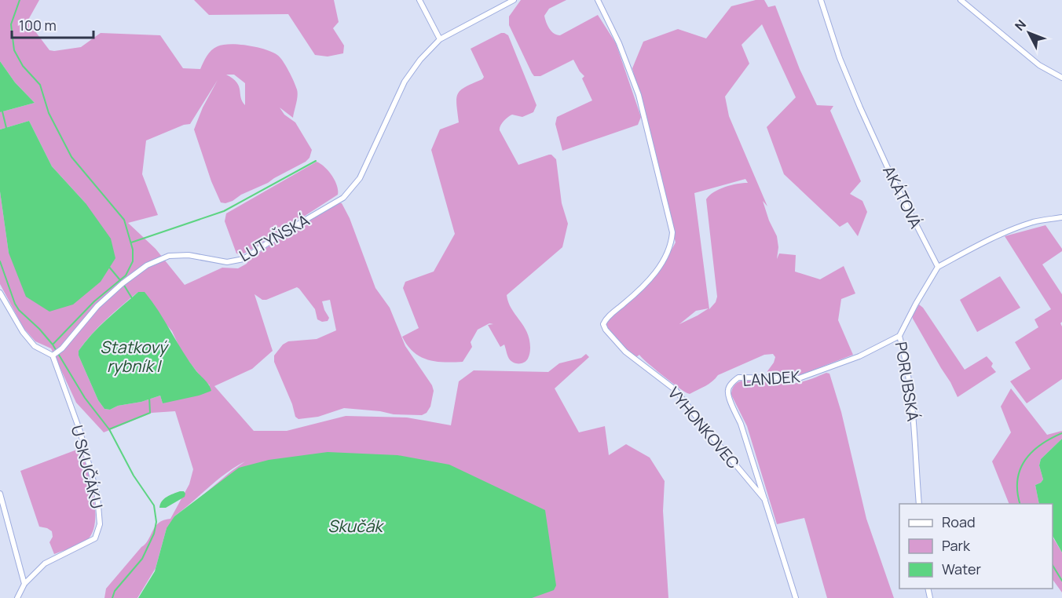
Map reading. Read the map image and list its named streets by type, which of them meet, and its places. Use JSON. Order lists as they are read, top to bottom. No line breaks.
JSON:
{"streets":{"street":["AKÁTOVÁ","LUTYŇSKÁ","LANDEK","PORUBSKÁ","VYHONKOVEC","U SKUČÁKU"]},"crossings":[["AKÁTOVÁ","PORUBSKÁ"],["LUTYŇSKÁ","U SKUČÁKU"],["LANDEK","PORUBSKÁ"],["LANDEK","VYHONKOVEC"]],"water":["Statkový rybník I","Skučák"],"legend":["Road","Park","Water"],"scale_bar":"100 m","north":"top left"}
